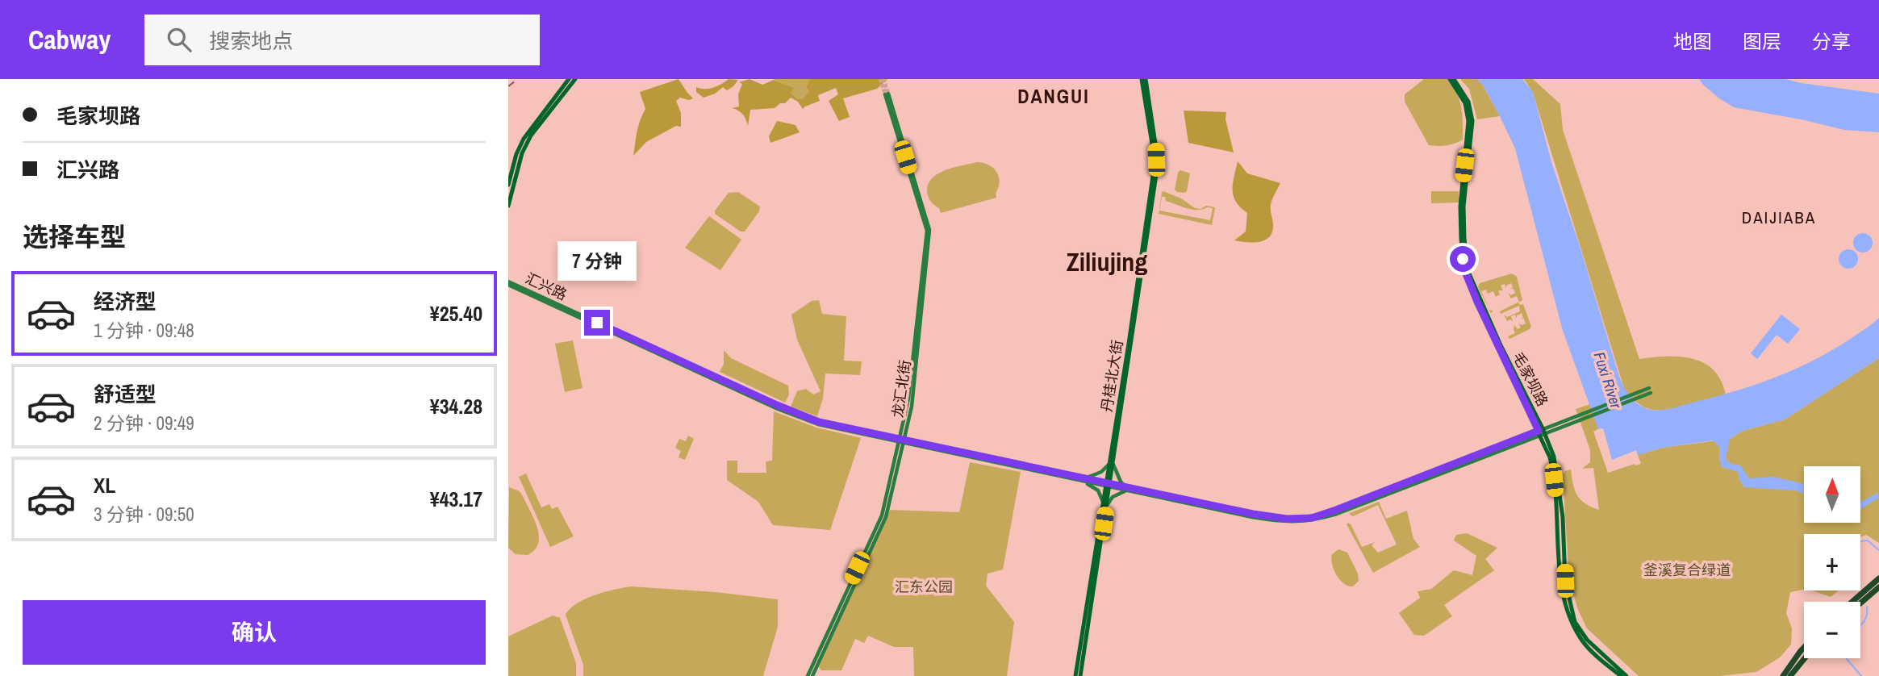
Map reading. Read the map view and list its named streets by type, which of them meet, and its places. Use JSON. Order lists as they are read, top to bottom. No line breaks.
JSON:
{"streets":{"main road":["汇兴路","丹桂北大街","毛家坝路","龙汇北街"]},"crossings":[["汇兴路","龙汇北街"]],"districts":["DANGUI","DAIJIABA","Ziliujing"],"water":["Fuxi River"],"parks":["釜溪复合绿道","汇东公园"],"north":"top","page":{"header":"Cabway","search":"搜索地点","nav":["地图","图层","分享"],"banner":["毛家坝路","汇兴路"],"heading":"选择车型","bubble":"7 分钟","list":[{"name":"经济型","note":"1 分钟 · 09:48","value":"¥25.40"},{"name":"舒适型","note":"2 分钟 · 09:49","value":"¥34.28"},{"name":"XL","note":"3 分钟 · 09:50","value":"¥43.17"}],"map_buttons":["+","−"],"buttons":"确认"}}
